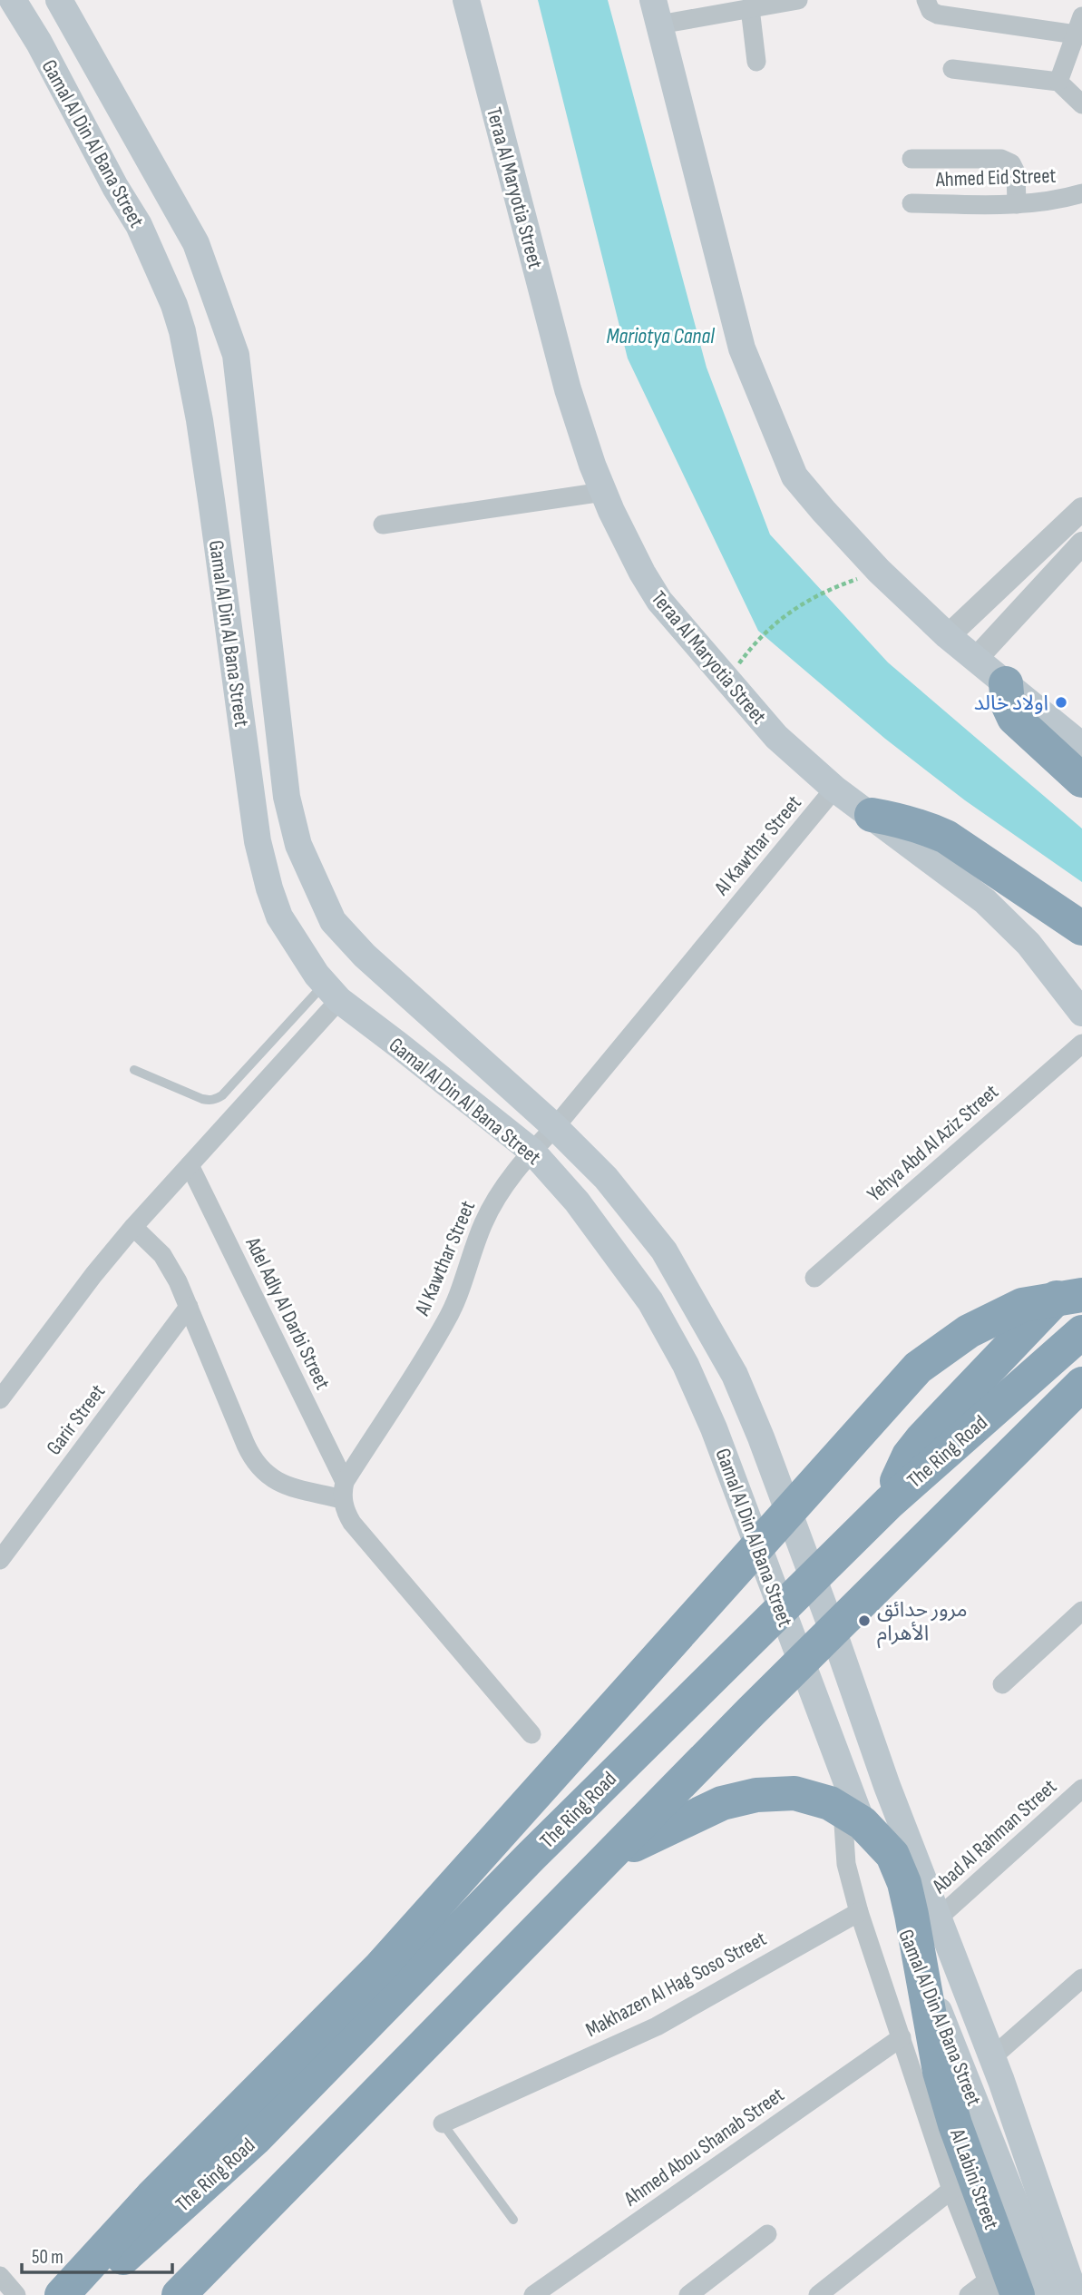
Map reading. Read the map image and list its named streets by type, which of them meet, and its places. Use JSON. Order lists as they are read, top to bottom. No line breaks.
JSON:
{"streets":{"highway":["The Ring Road"],"main road":["Gamal Al Din Al Bana Street","Teraa Al Maryotia Street"],"street":["Ahmed Eid Street","Al Kawthar Street","Yehya Abd Al Aziz Street","Adel Adly Al Darbi Street","Garir Street","Abad Al Rahman Street","Makhazen Al Hag Soso Street","Ahmed Abou Shanab Street","Al Labini Street"]},"crossings":[["Gamal Al Din Al Bana Street","Al Kawthar Street"],["Gamal Al Din Al Bana Street","Abad Al Rahman Street"],["Gamal Al Din Al Bana Street","Al Labini Street"],["Teraa Al Maryotia Street","Al Kawthar Street"],["Al Kawthar Street","Adel Adly Al Darbi Street"],["Makhazen Al Hag Soso Street","Al Labini Street"],["Ahmed Abou Shanab Street","Al Labini Street"]],"water":["Mariotya Canal"],"places":["اولاد خالد","مرور حدائق الأهرام"],"scale_bar":"50 m"}
